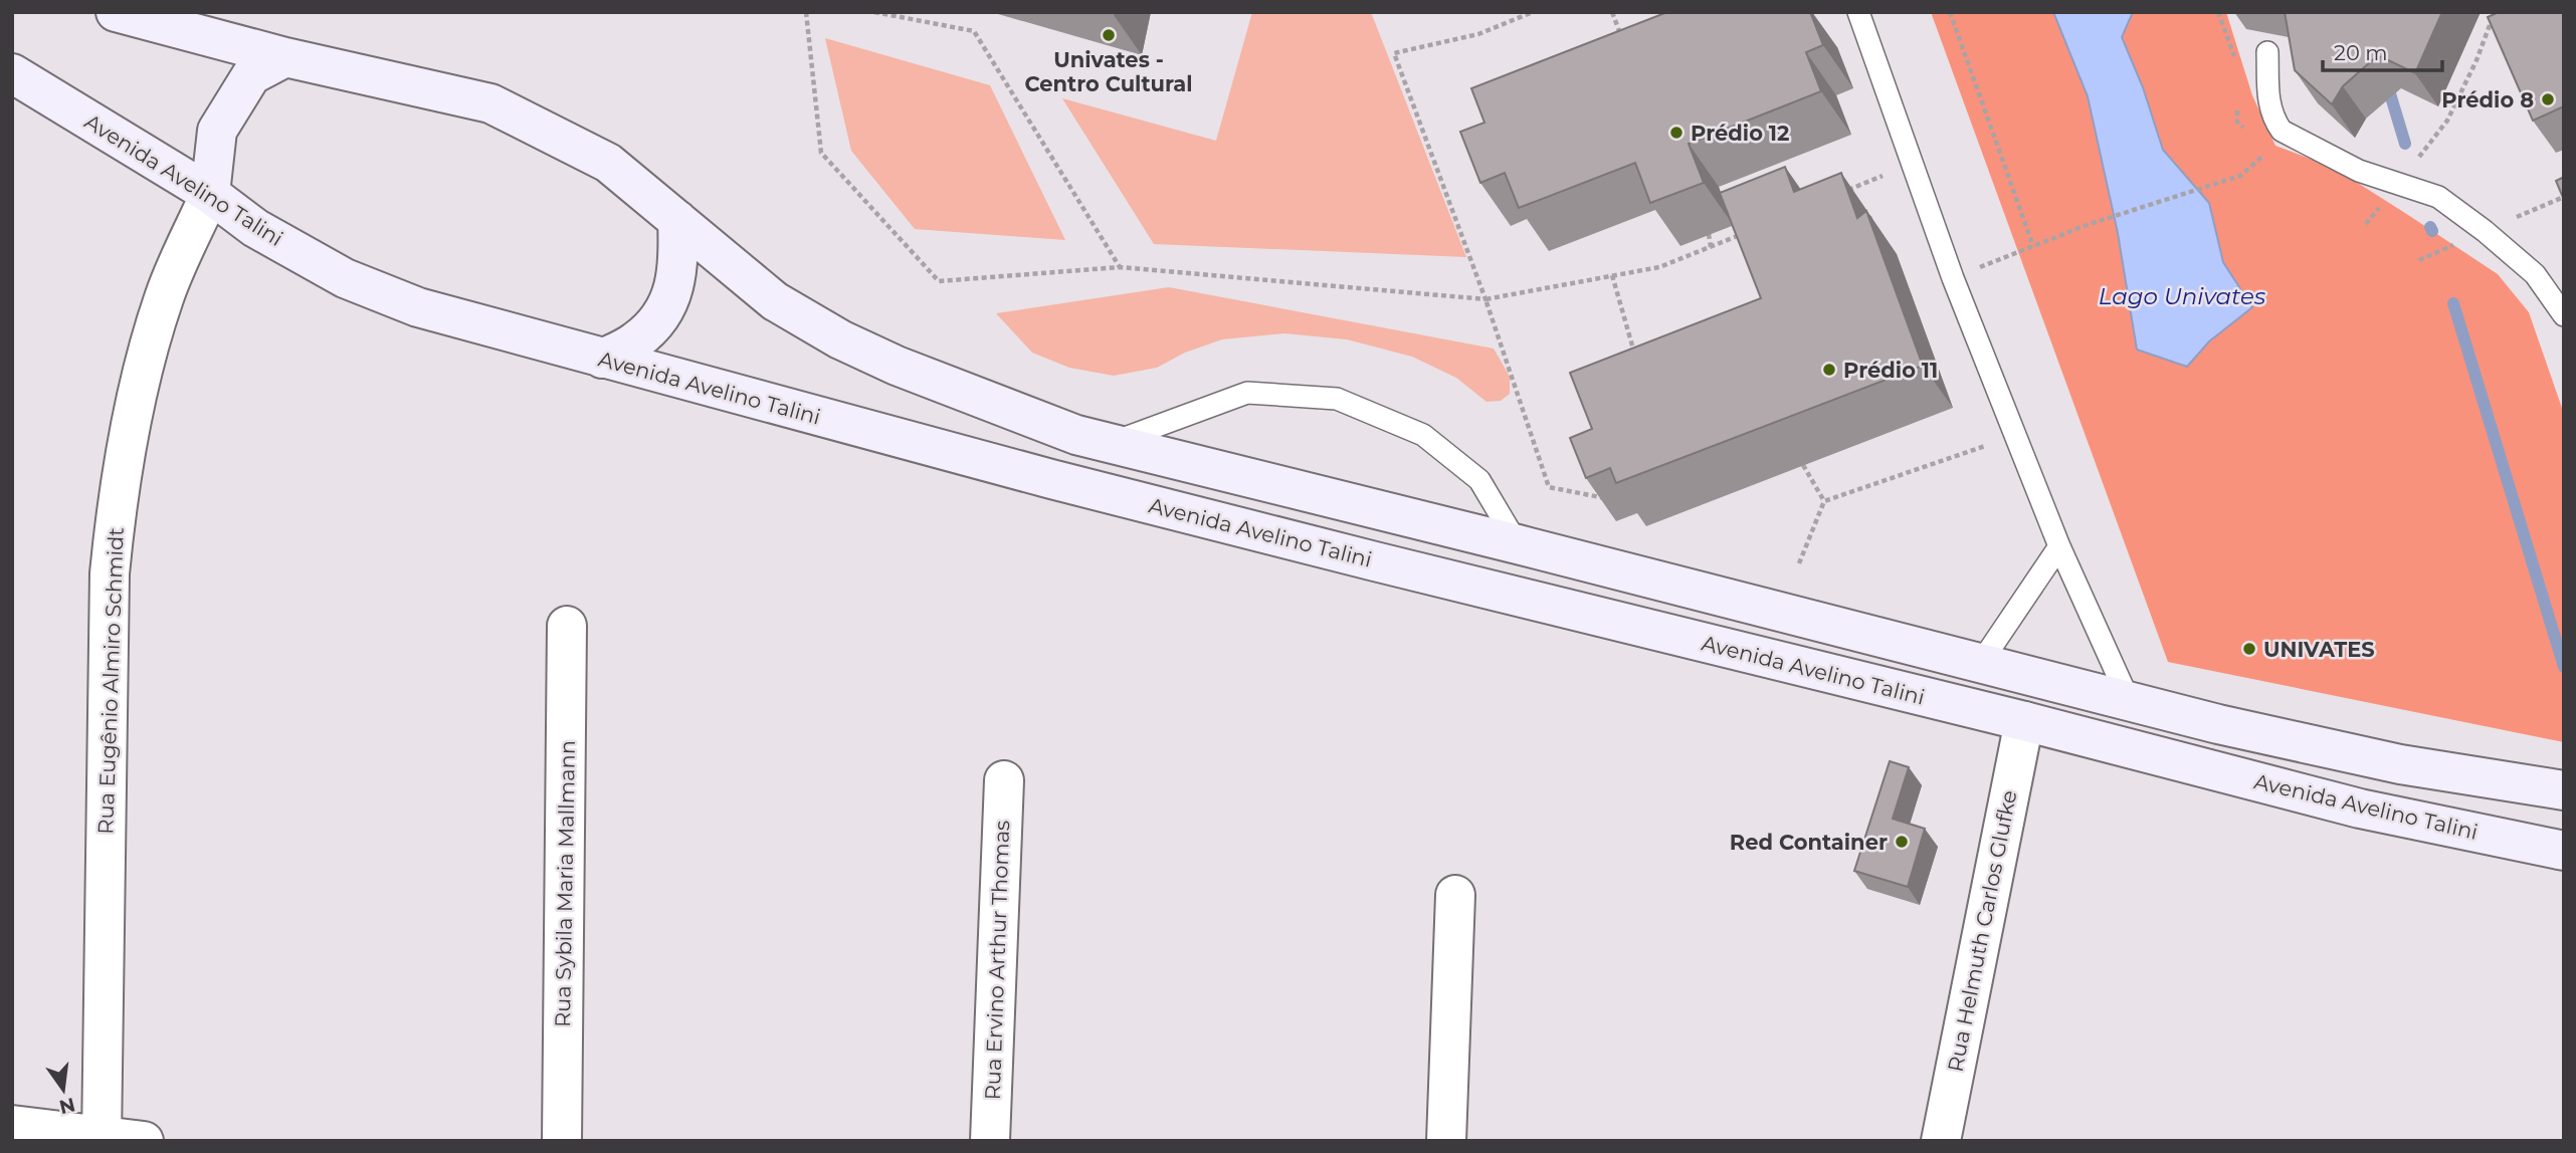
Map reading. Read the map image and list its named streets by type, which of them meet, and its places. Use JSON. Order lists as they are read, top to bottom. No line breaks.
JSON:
{"streets":{"main road":["Avenida Avelino Talini"],"street":["Rua Eugênio Almiro Schmidt","Rua Sybila Maria Mallmann","Rua Helmuth Carlos Glufke","Rua Ervino Arthur Thomas"]},"crossings":[["Avenida Avelino Talini","Rua Eugênio Almiro Schmidt"],["Avenida Avelino Talini","Rua Helmuth Carlos Glufke"]],"water":["Lago Univates"],"places":["Univates - Centro Cultural","Prédio 8","Prédio 12","Prédio 11","UNIVATES","Red Container"],"scale_bar":"20 m","north":"bottom"}
